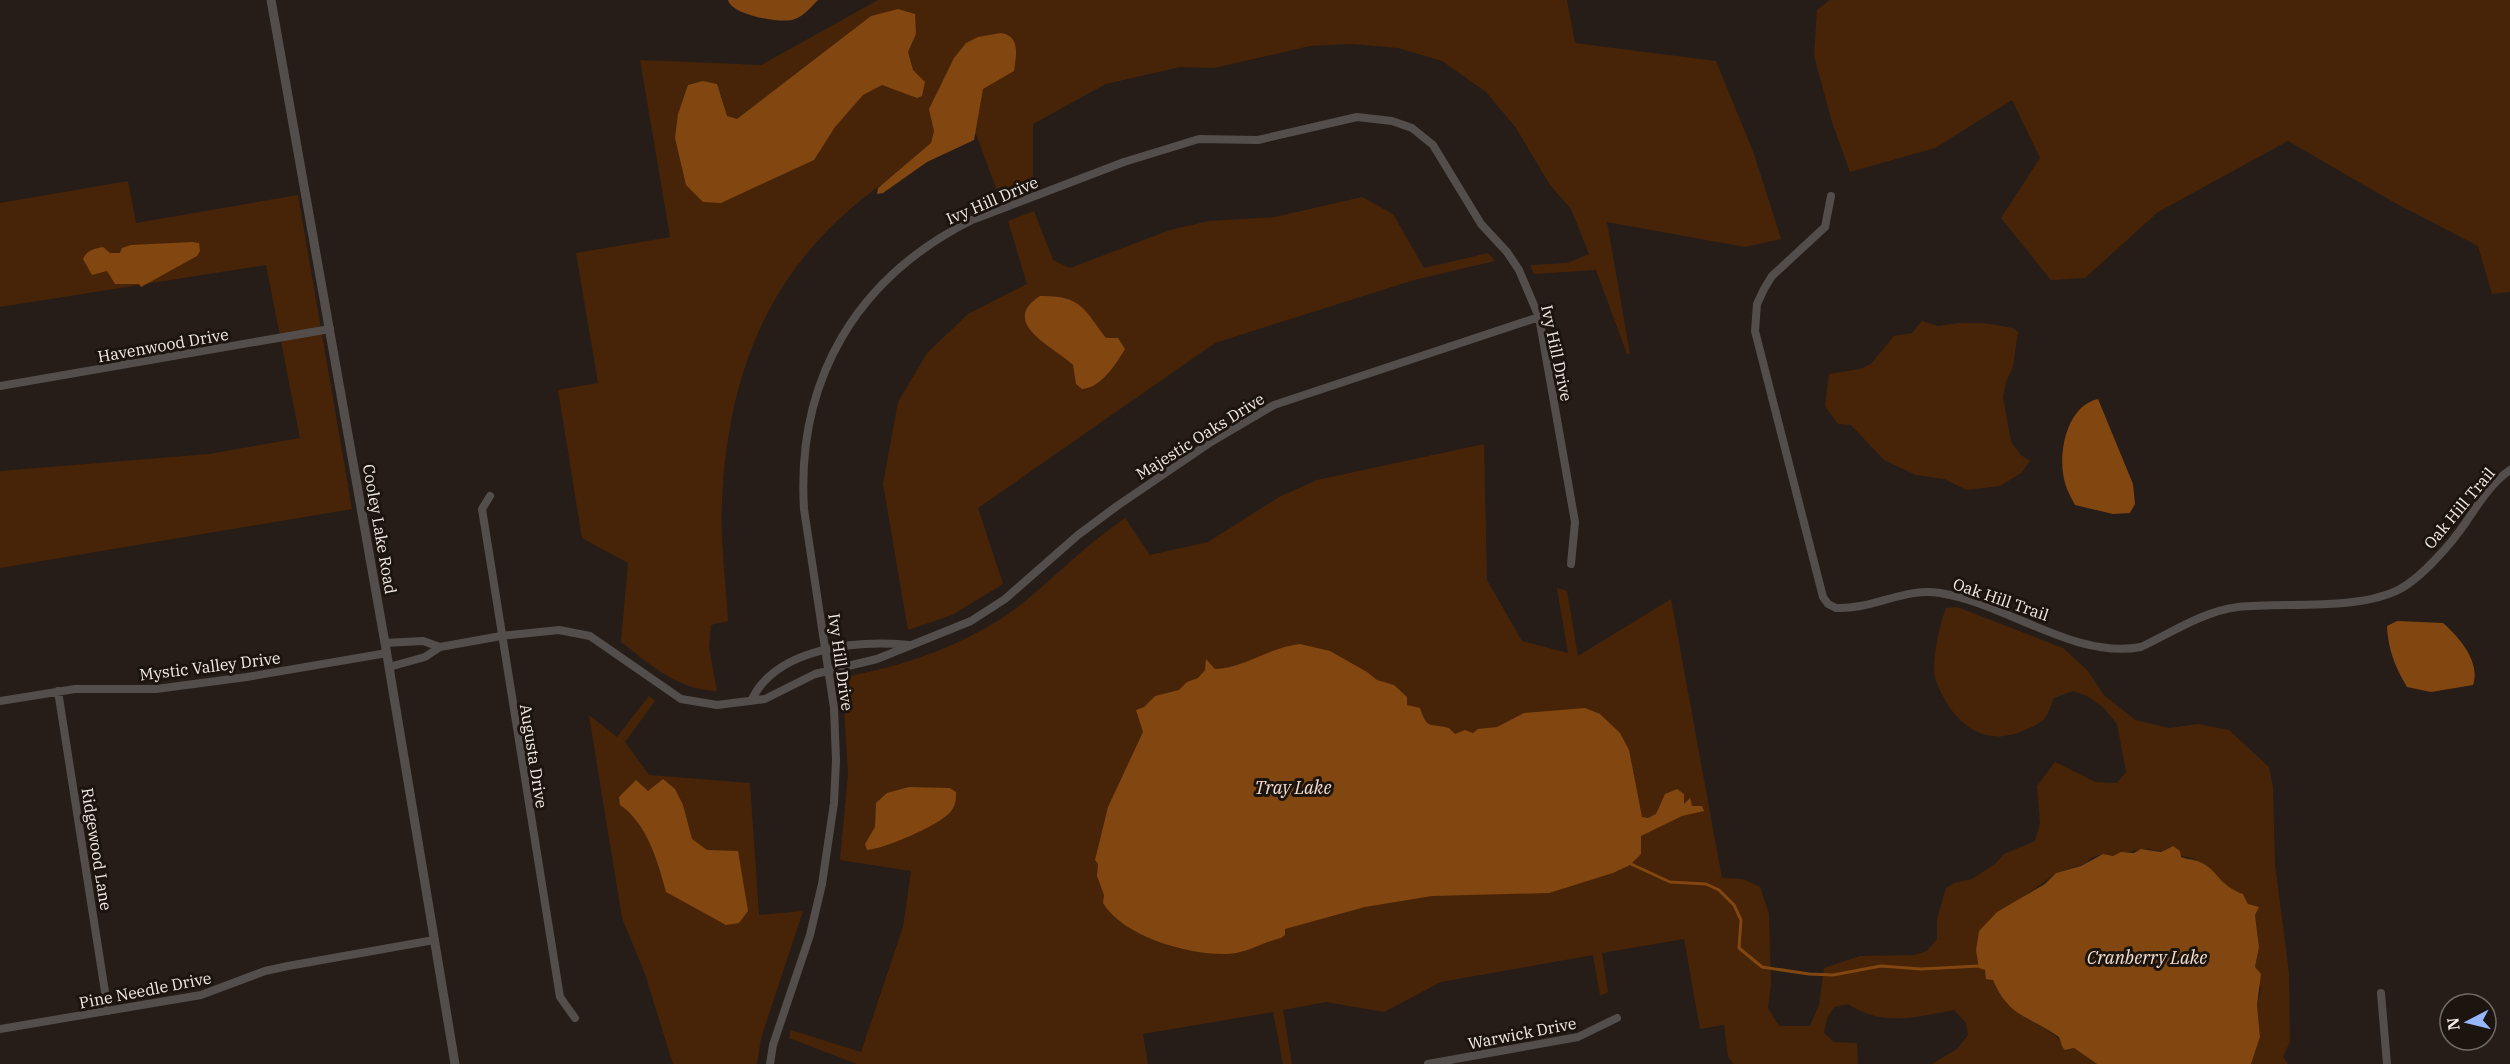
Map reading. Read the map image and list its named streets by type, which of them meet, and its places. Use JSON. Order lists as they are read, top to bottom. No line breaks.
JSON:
{"streets":{"street":["Ivy Hill Drive","Havenwood Drive","Majestic Oaks Drive","Oak Hill Trail","Cooley Lake Road","Mystic Valley Drive","Augusta Drive","Ridgewood Lane","Pine Needle Drive","Warwick Drive"]},"crossings":[["Ivy Hill Drive","Majestic Oaks Drive"],["Havenwood Drive","Cooley Lake Road"],["Majestic Oaks Drive","Cooley Lake Road"],["Majestic Oaks Drive","Mystic Valley Drive"],["Majestic Oaks Drive","Augusta Drive"],["Cooley Lake Road","Mystic Valley Drive"],["Cooley Lake Road","Pine Needle Drive"],["Mystic Valley Drive","Ridgewood Lane"],["Ridgewood Lane","Pine Needle Drive"]],"water":["Tray Lake","Cranberry Lake"],"north":"left"}
